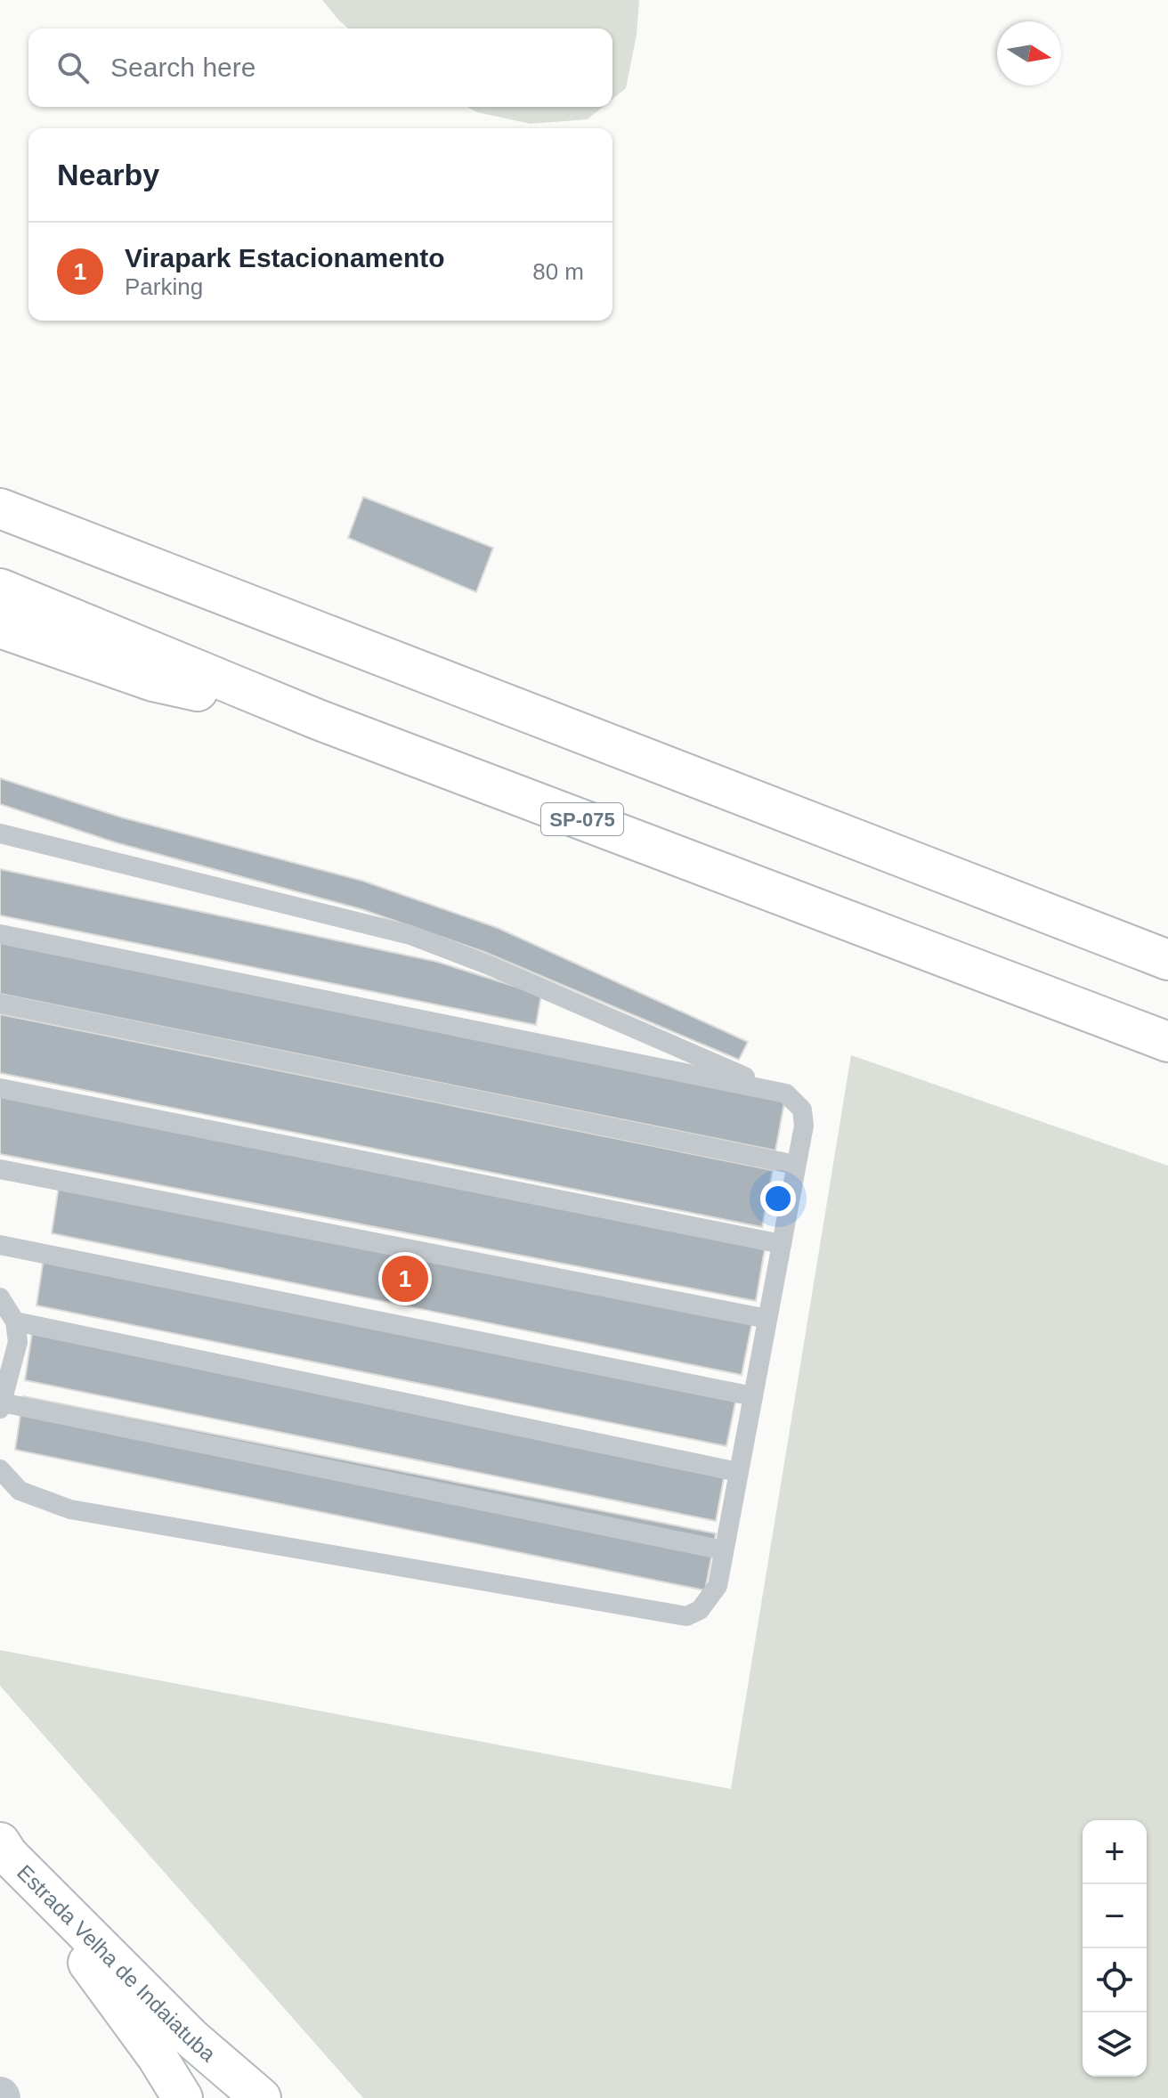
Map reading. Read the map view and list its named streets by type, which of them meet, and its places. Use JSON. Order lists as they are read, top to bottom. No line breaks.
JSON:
{"streets":{"main road":["SP-075","Estrada Velha de Indaiatuba"]},"north":"right","page":{"search":"Search here","heading":"Nearby","list":[{"mark":"1","name":"Virapark Estacionamento","note":"Parking","value":"80 m"}],"pins":"1","map_buttons":["+","−"]}}
